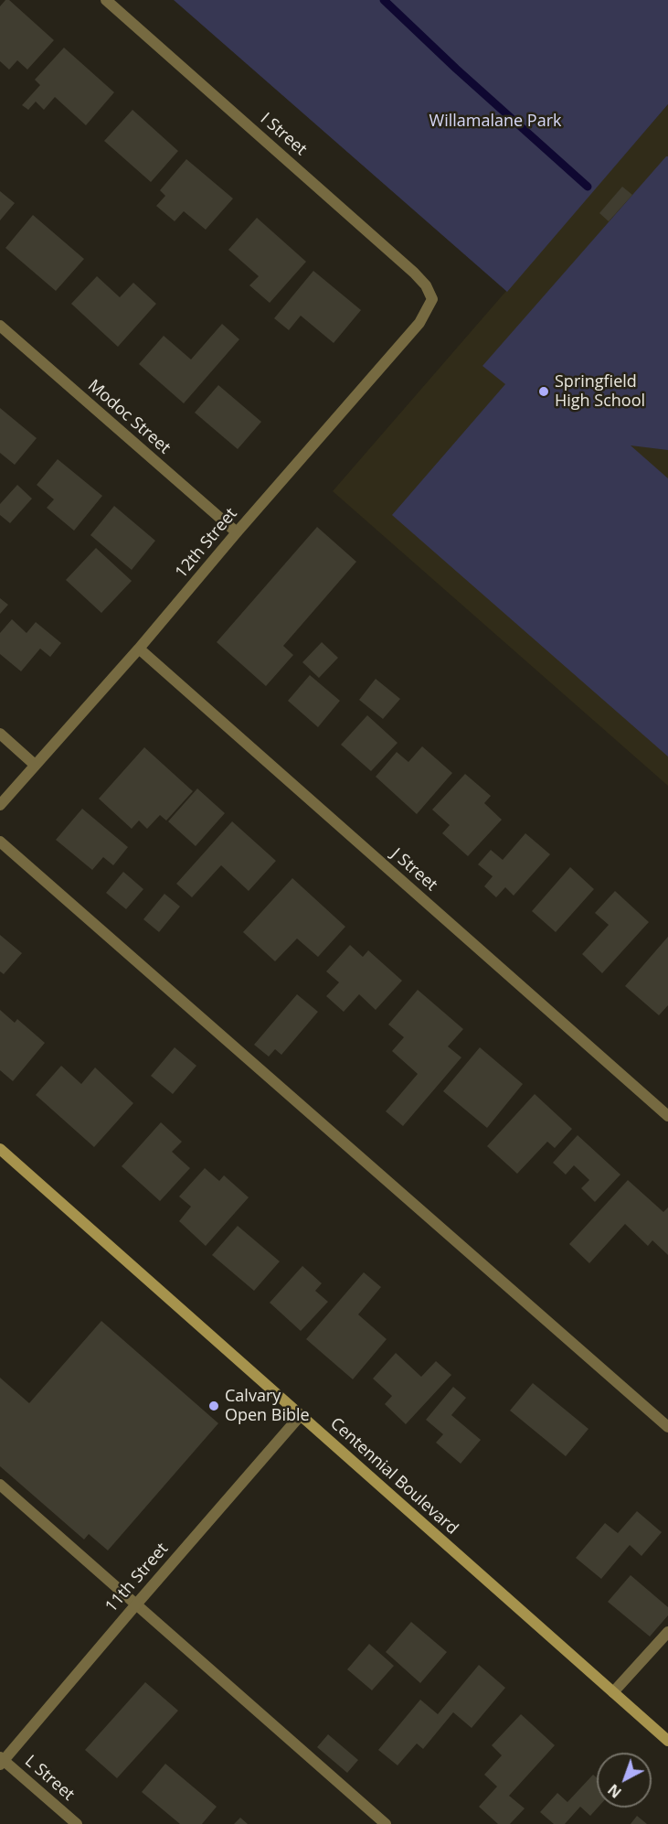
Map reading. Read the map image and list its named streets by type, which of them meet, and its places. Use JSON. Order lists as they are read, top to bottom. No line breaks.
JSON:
{"streets":{"main road":["Centennial Boulevard"],"street":["I Street","Modoc Street","12th Street","J Street","11th Street","L Street"]},"crossings":[["I Street","12th Street"],["Modoc Street","12th Street"],["12th Street","J Street"],["Centennial Boulevard","11th Street"],["11th Street","L Street"]],"parks":["Willamalane Park"],"places":["Springfield High School","Calvary Open Bible"],"north":"bottom left"}
